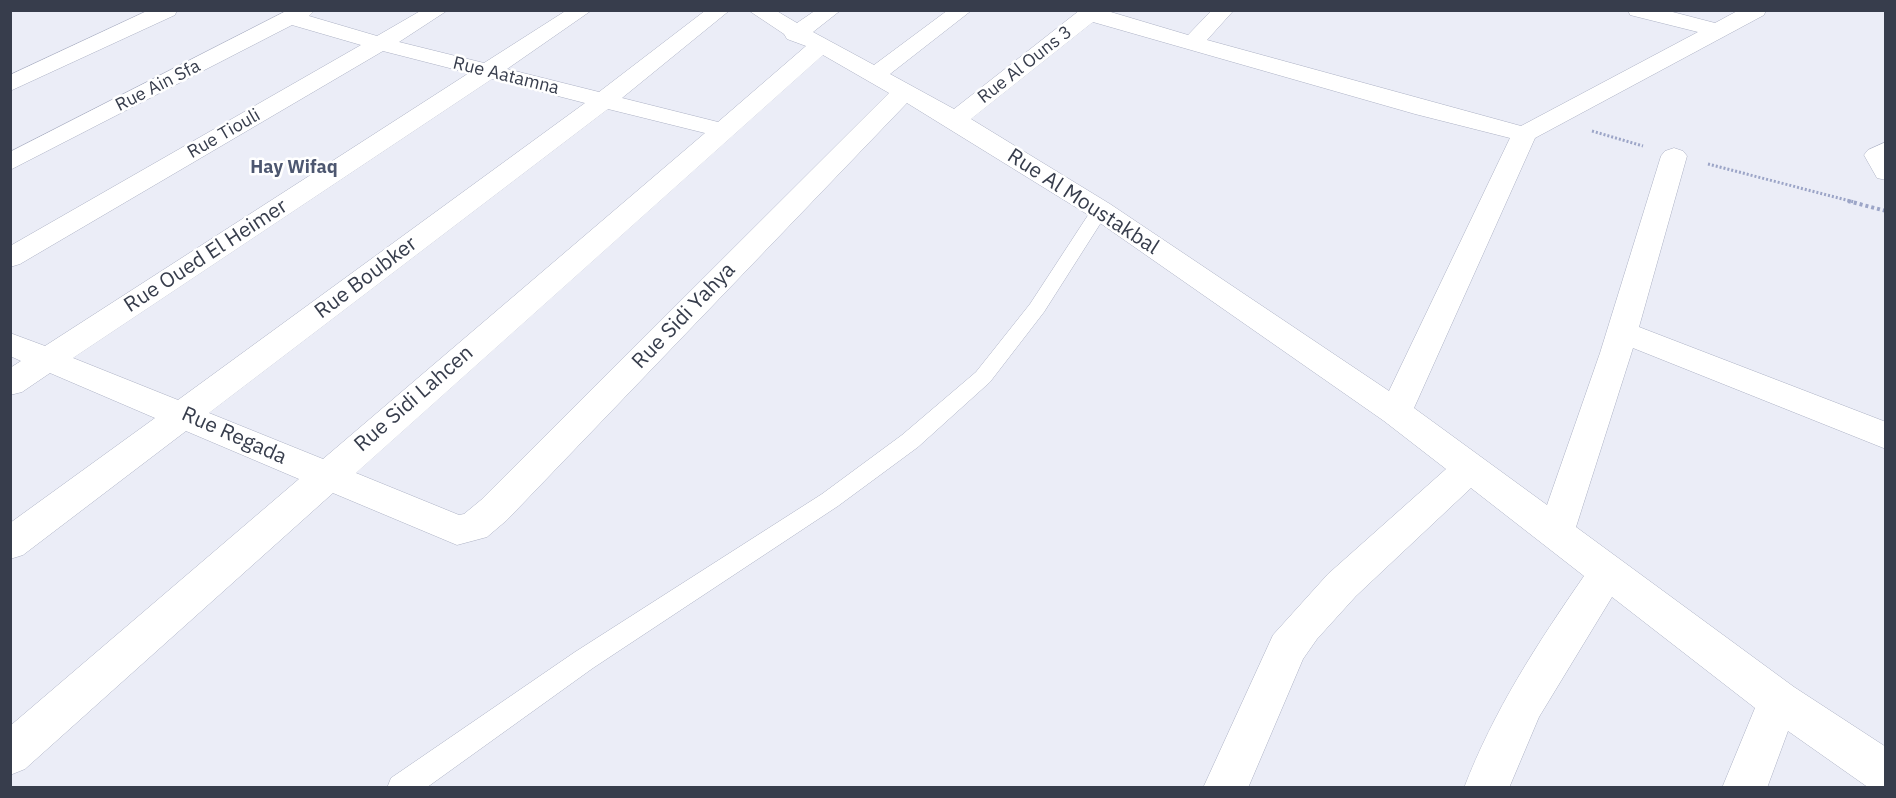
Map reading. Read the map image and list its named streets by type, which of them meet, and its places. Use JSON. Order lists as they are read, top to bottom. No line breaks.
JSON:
{"streets":{"street":["Rue Al Ouns 3","Rue Aatamna","Rue Ain Sfa","Rue Tiouli","Rue Al Moustakbal","Rue Oued El Heimer","Rue Boubker","Rue Sidi Yahya","Rue Sidi Lahcen","Rue Regada"]},"crossings":[["Rue Al Ouns 3","Rue Al Moustakbal"],["Rue Aatamna","Rue Ain Sfa"],["Rue Aatamna","Rue Tiouli"],["Rue Aatamna","Rue Oued El Heimer"],["Rue Aatamna","Rue Boubker"],["Rue Aatamna","Rue Sidi Lahcen"],["Rue Al Moustakbal","Rue Sidi Yahya"],["Rue Al Moustakbal","Rue Sidi Lahcen"],["Rue Oued El Heimer","Rue Regada"],["Rue Boubker","Rue Regada"],["Rue Sidi Yahya","Rue Regada"],["Rue Sidi Lahcen","Rue Regada"]],"districts":["Hay Wifaq"]}
